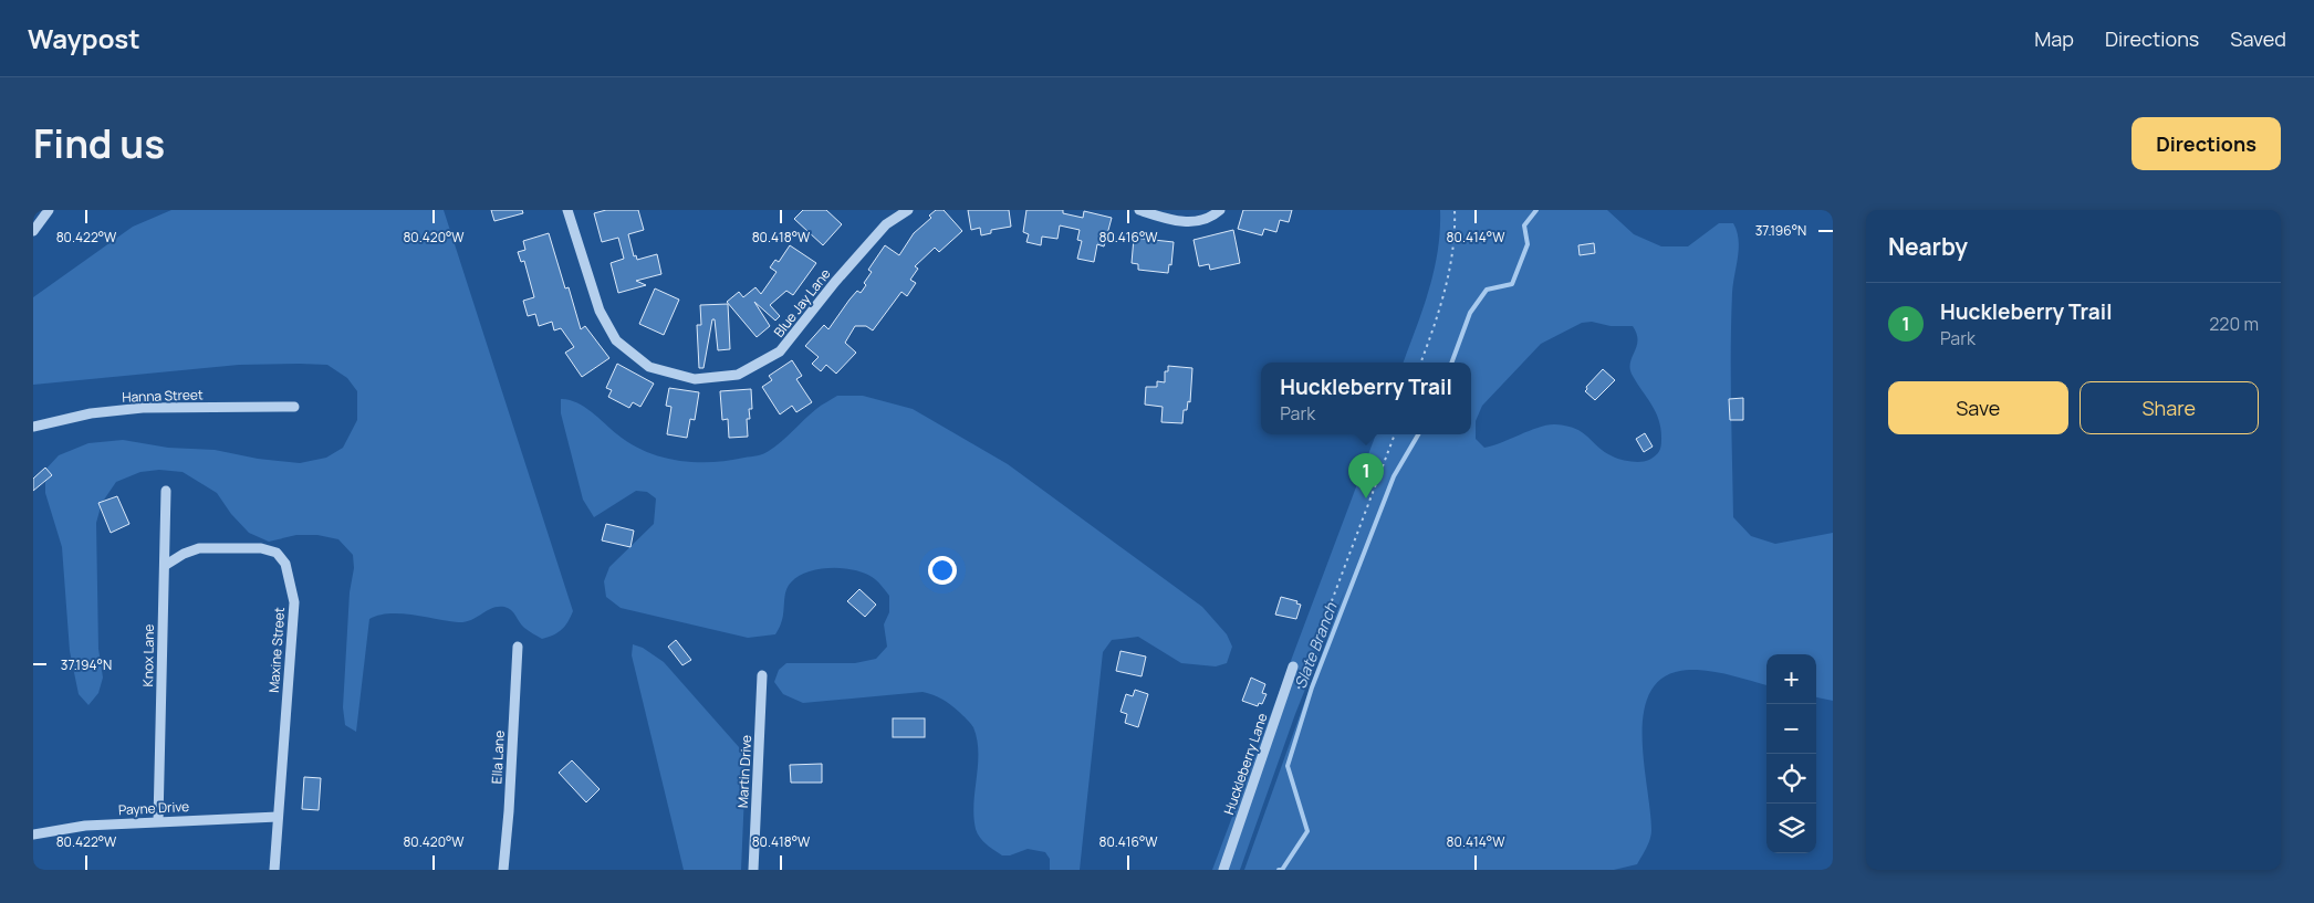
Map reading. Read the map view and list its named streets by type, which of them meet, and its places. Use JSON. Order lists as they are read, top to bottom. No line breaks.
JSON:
{"streets":{"street":["Blue Jay Lane","Hanna Street","Maxine Street","Knox Lane","Ella Lane","Huckleberry Lane","Martin Drive","Payne Drive"]},"crossings":[["Maxine Street","Knox Lane"],["Maxine Street","Payne Drive"],["Knox Lane","Payne Drive"]],"water":["Slate Branch"],"page":{"header":"Waypost","nav":["Map","Directions","Saved"],"title":"Find us","buttons":["Directions",["Save","Share"]],"heading":"Nearby","list":[{"mark":"1","name":"Huckleberry Trail","note":"Park","value":"220 m"}],"popup":["Huckleberry Trail","Park"],"pins":"1","map_buttons":["+","−"]},"coordinates":["37.196°N","80.422°W","80.420°W","80.418°W","80.416°W","80.414°W","37.194°N"]}
